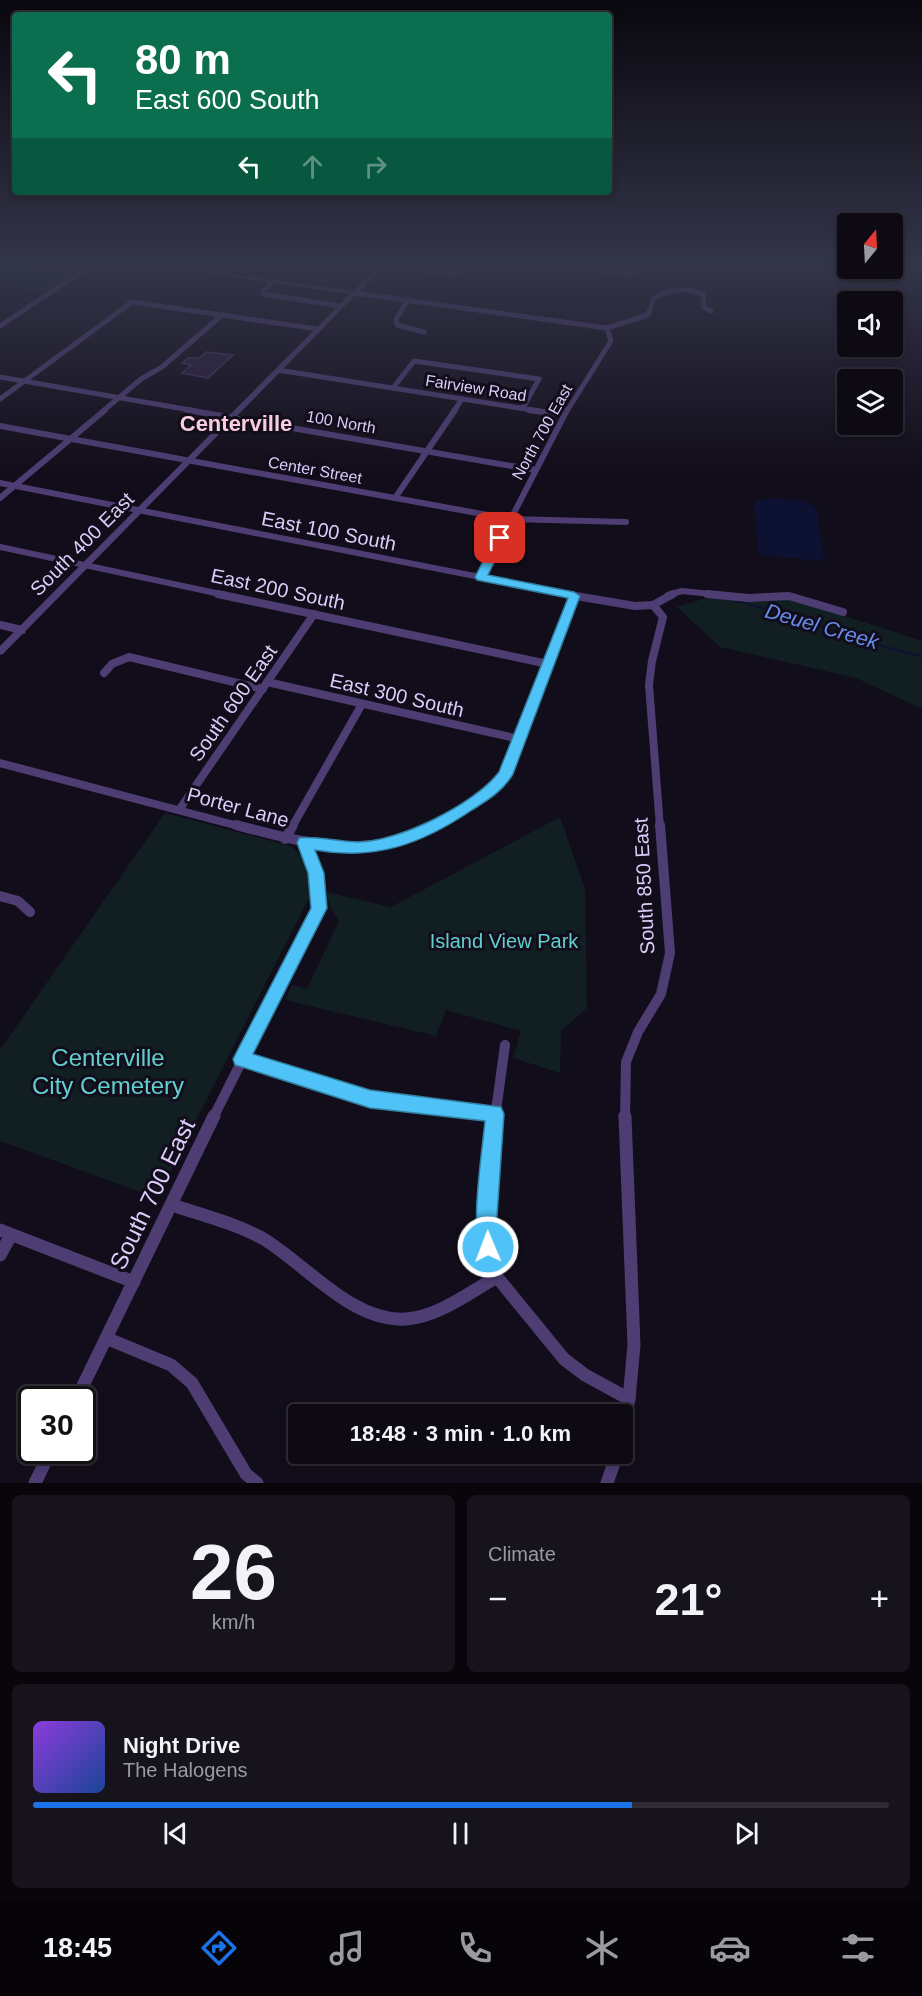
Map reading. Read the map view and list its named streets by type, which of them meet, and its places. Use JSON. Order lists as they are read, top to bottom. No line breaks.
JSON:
{"streets":{"street":["Fairview Road","100 North","North 700 East","Center Street","East 100 South","South 400 East","East 200 South","East 300 South","South 600 East","Porter Lane","South 850 East","South 700 East"]},"crossings":[["Fairview Road","North 700 East"],["Fairview Road","South 400 East"],["100 North","North 700 East"],["100 North","South 400 East"],["North 700 East","Center Street"],["Center Street","South 400 East"],["East 100 South","South 400 East"],["East 100 South","Porter Lane"],["East 100 South","South 850 East"],["South 400 East","East 200 South"],["East 200 South","South 600 East"],["East 200 South","Porter Lane"],["East 300 South","South 600 East"],["East 300 South","Porter Lane"],["South 600 East","Porter Lane"],["Porter Lane","South 700 East"]],"districts":["Centerville"],"water":["Deuel Creek"],"parks":["Island View Park","Centerville City Cemetery"],"north":"top","page":{"turn":["80 m","East 600 South"],"limit":"30","trip":"18:48 · 3 min · 1.0 km","tile":[["26","km/h"],"Climate"],"heat":["−","21°","+"],"song":["Night Drive","The Halogens"],"tabs":"18:45"}}
